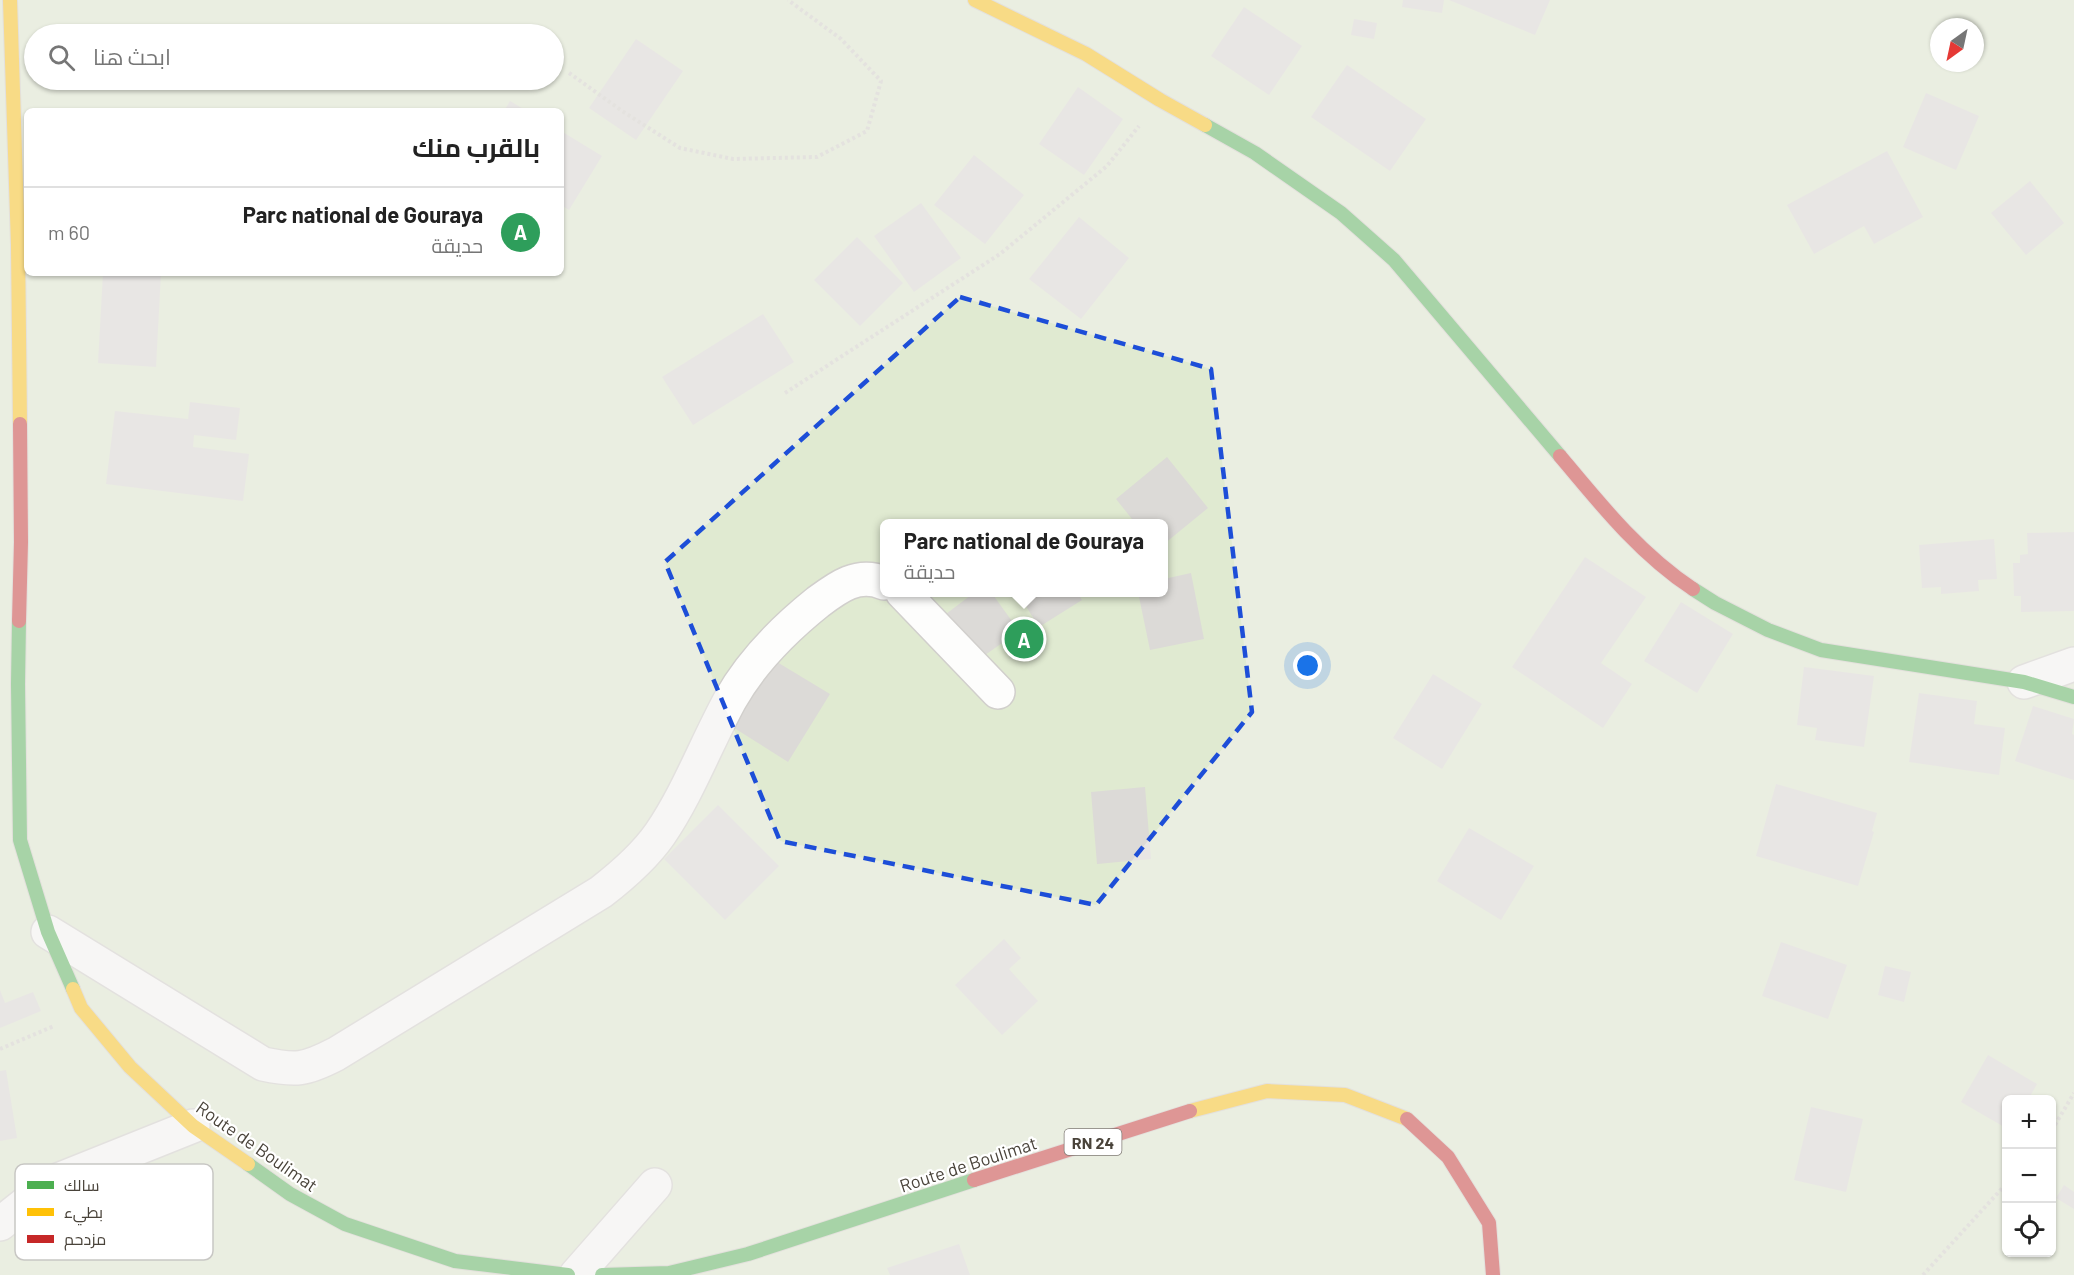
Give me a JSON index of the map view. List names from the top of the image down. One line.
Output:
{"streets":{"main road":["RN 24","Route de Boulimat"]},"legend":["سالك","بطيء","مزدحم"],"north":"bottom left","page":{"search":"ابحث هنا","heading":"بالقرب منك","list":[{"mark":"A","name":"Parc national de Gouraya","note":"حديقة","value":"60 m"}],"popup":["Parc national de Gouraya","حديقة"],"pins":"A","map_buttons":["+","−"]}}
